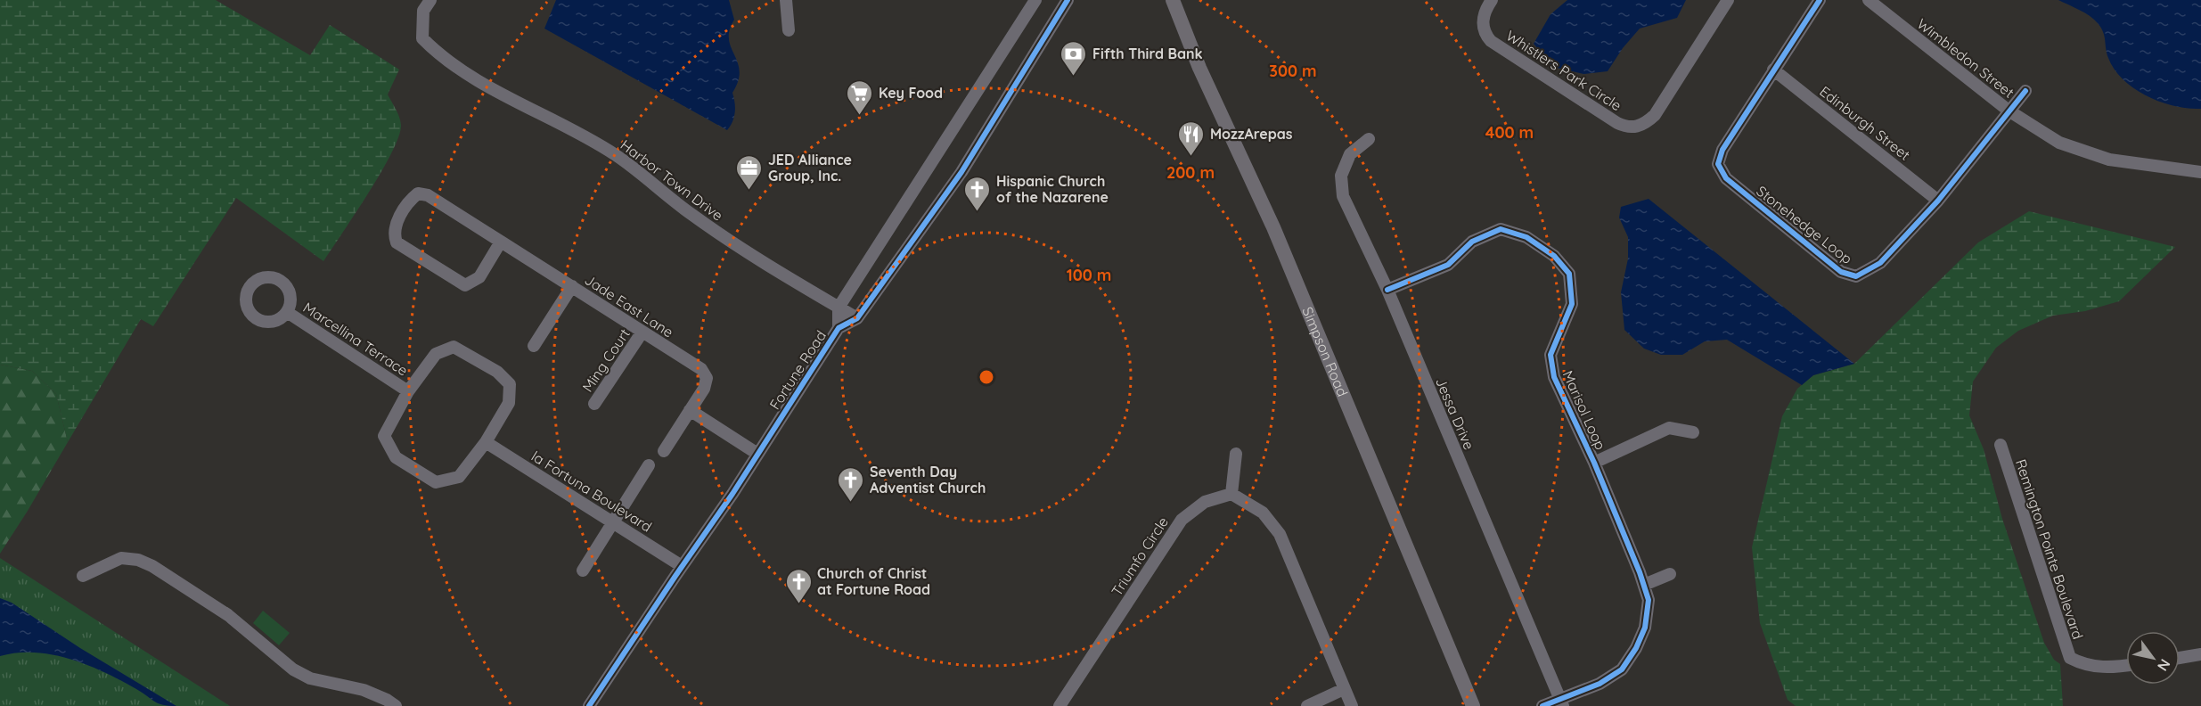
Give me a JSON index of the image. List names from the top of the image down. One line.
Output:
{"streets":{"main road":["Simpson Road"],"street":["Wimbledon Street","Whistlers Park Circle","Edinburgh Street","Harbor Town Drive","Stonehedge Loop","Jade East Lane","Marcellina Terrace","Ming Court","Fortune Road","Marisol Loop","Jessa Drive","la Fortuna Boulevard","Remington Pointe Boulevard","Triumfo Circle"]},"crossings":[["Wimbledon Street","Stonehedge Loop"],["Edinburgh Street","Stonehedge Loop"],["Harbor Town Drive","Fortune Road"],["Jade East Lane","Ming Court"],["Marcellina Terrace","la Fortuna Boulevard"],["Fortune Road","la Fortuna Boulevard"],["Marisol Loop","Jessa Drive"]],"places":{"bank":["Fifth Third Bank"],"supermarket":["Key Food"],"restaurant":["MozzArepas"],"office":["JED Alliance Group, Inc."],"church":["Hispanic Church of the Nazarene","Seventh Day Adventist Church","Church of Christ at Fortune Road"]},"north":"bottom right","rings":["300 m","400 m","200 m","100 m"]}
